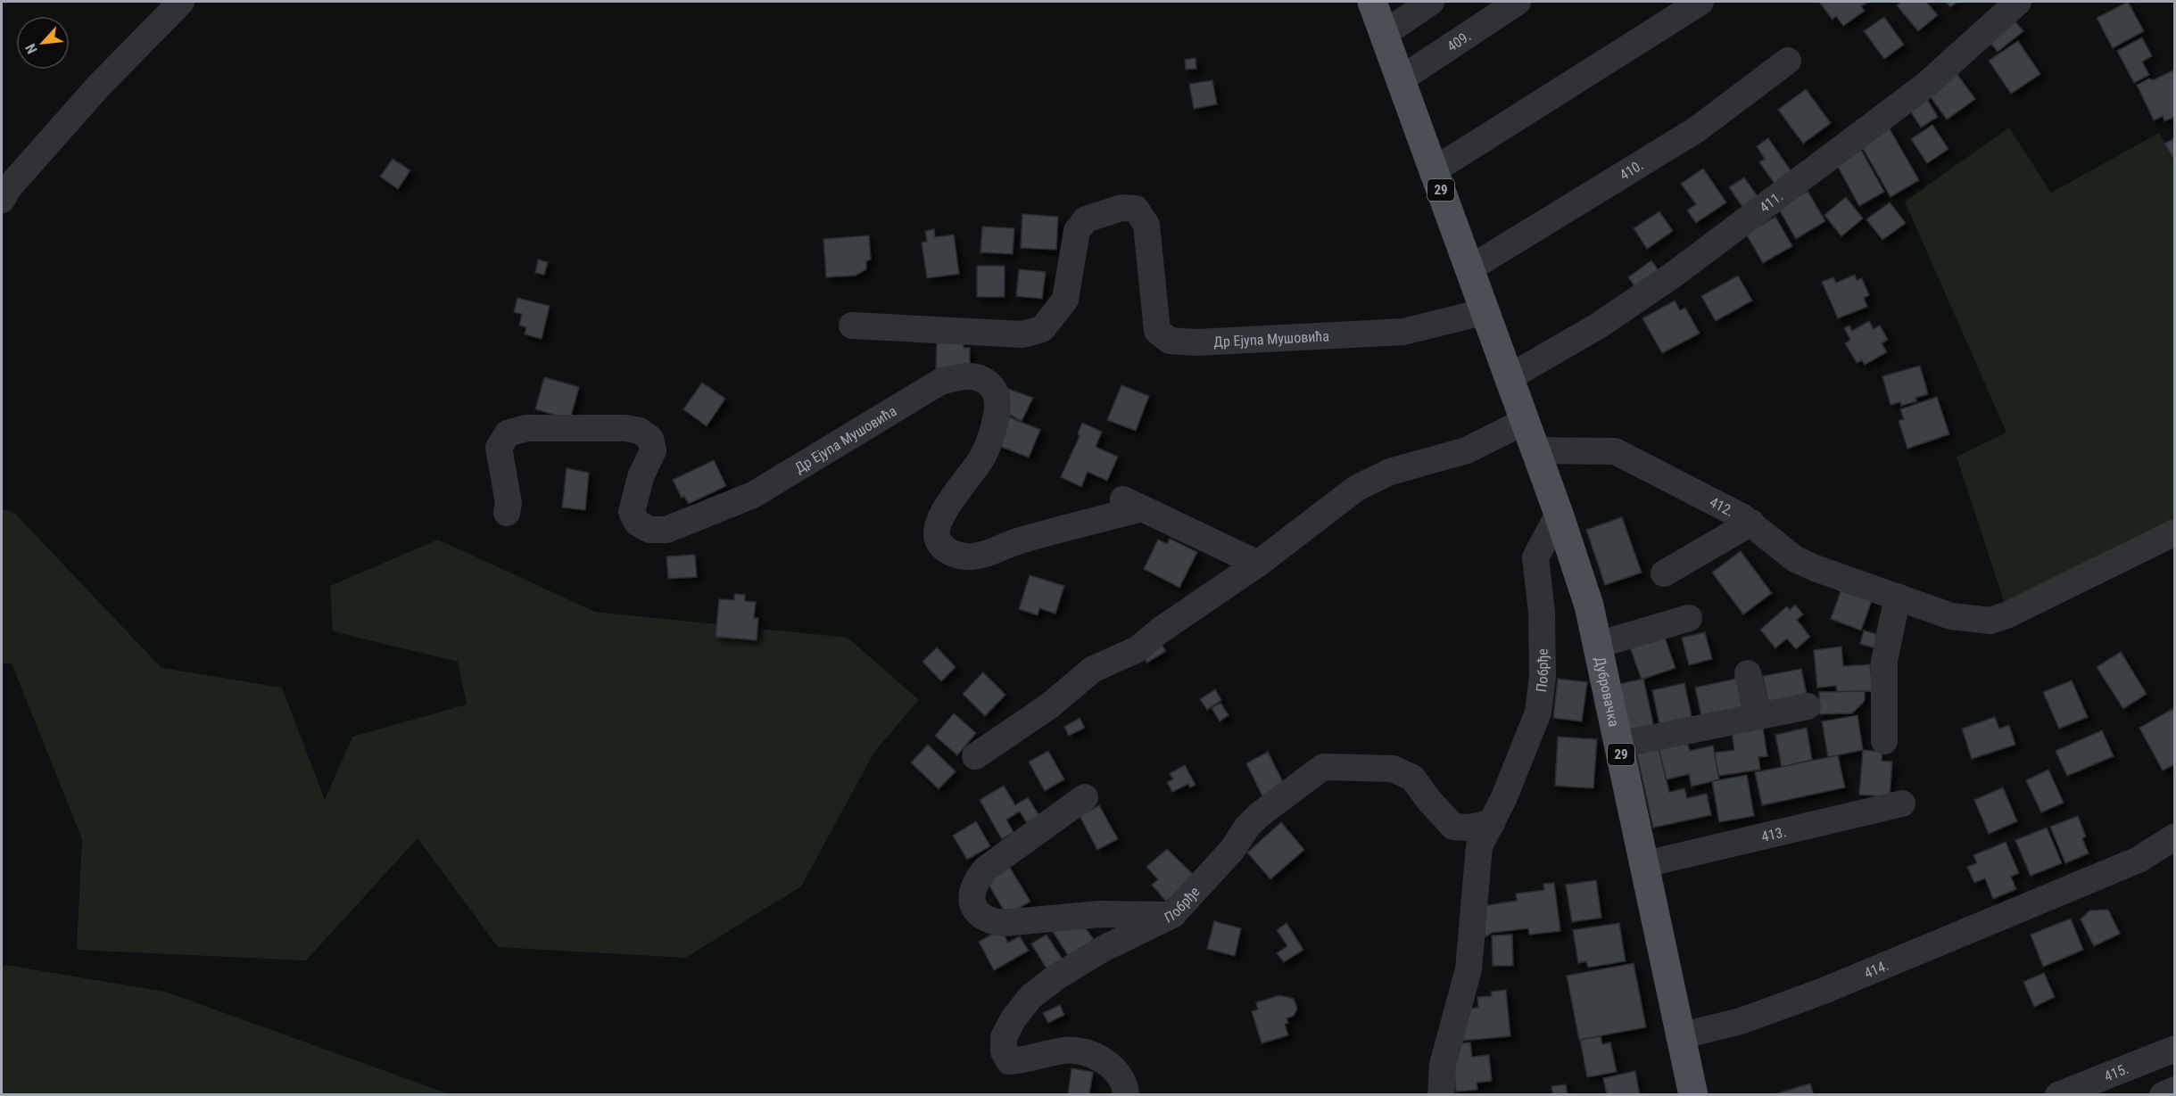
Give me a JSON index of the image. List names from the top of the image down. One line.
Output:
{"streets":{"main road":["29","Дубровачка"],"street":["409.","410.","411.","Др Ејупа Мушовића","412.","Побрђе","413.","414.","415."]},"crossings":[["409.","29"],["410.","29"],["29","411."],["29","Др Ејупа Мушовића"],["29","Дубровачка"],["412.","Дубровачка"],["Побрђе","Дубровачка"],["Дубровачка","413."],["Дубровачка","414."]],"north":"bottom left"}
